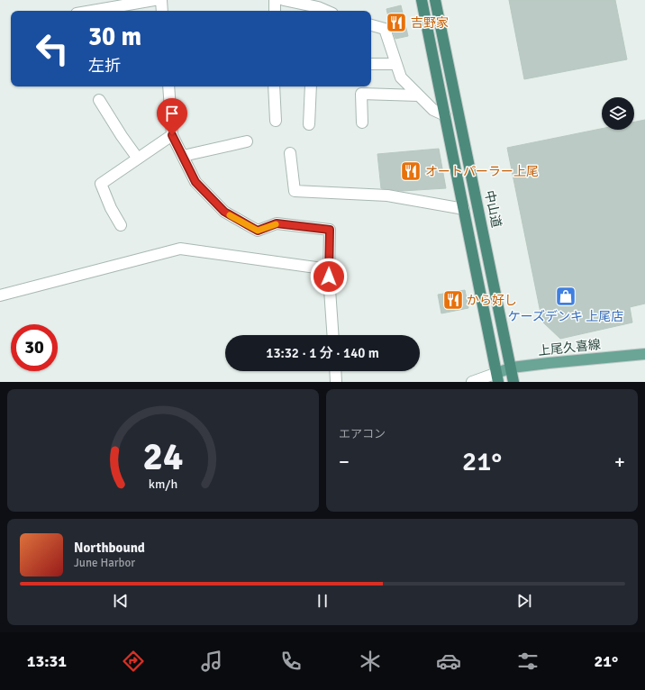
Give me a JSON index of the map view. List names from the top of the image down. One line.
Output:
{"streets":{"highway":["中山道"],"main road":["上尾久喜線"]},"crossings":[["中山道","上尾久喜線"]],"places":{"restaurant":["吉野家","オートパーラー上尾","から好し"],"shop":["ケーズデンキ 上尾店"]},"page":{"turn":["30 m","左折"],"limit":"30","trip":"13:32 · 1 分 · 140 m","tile":"エアコン","heat":["−","21°","+"],"song":["Northbound","June Harbor"],"tabs":["13:31","21°"],"gauge":["24","km/h"]}}
